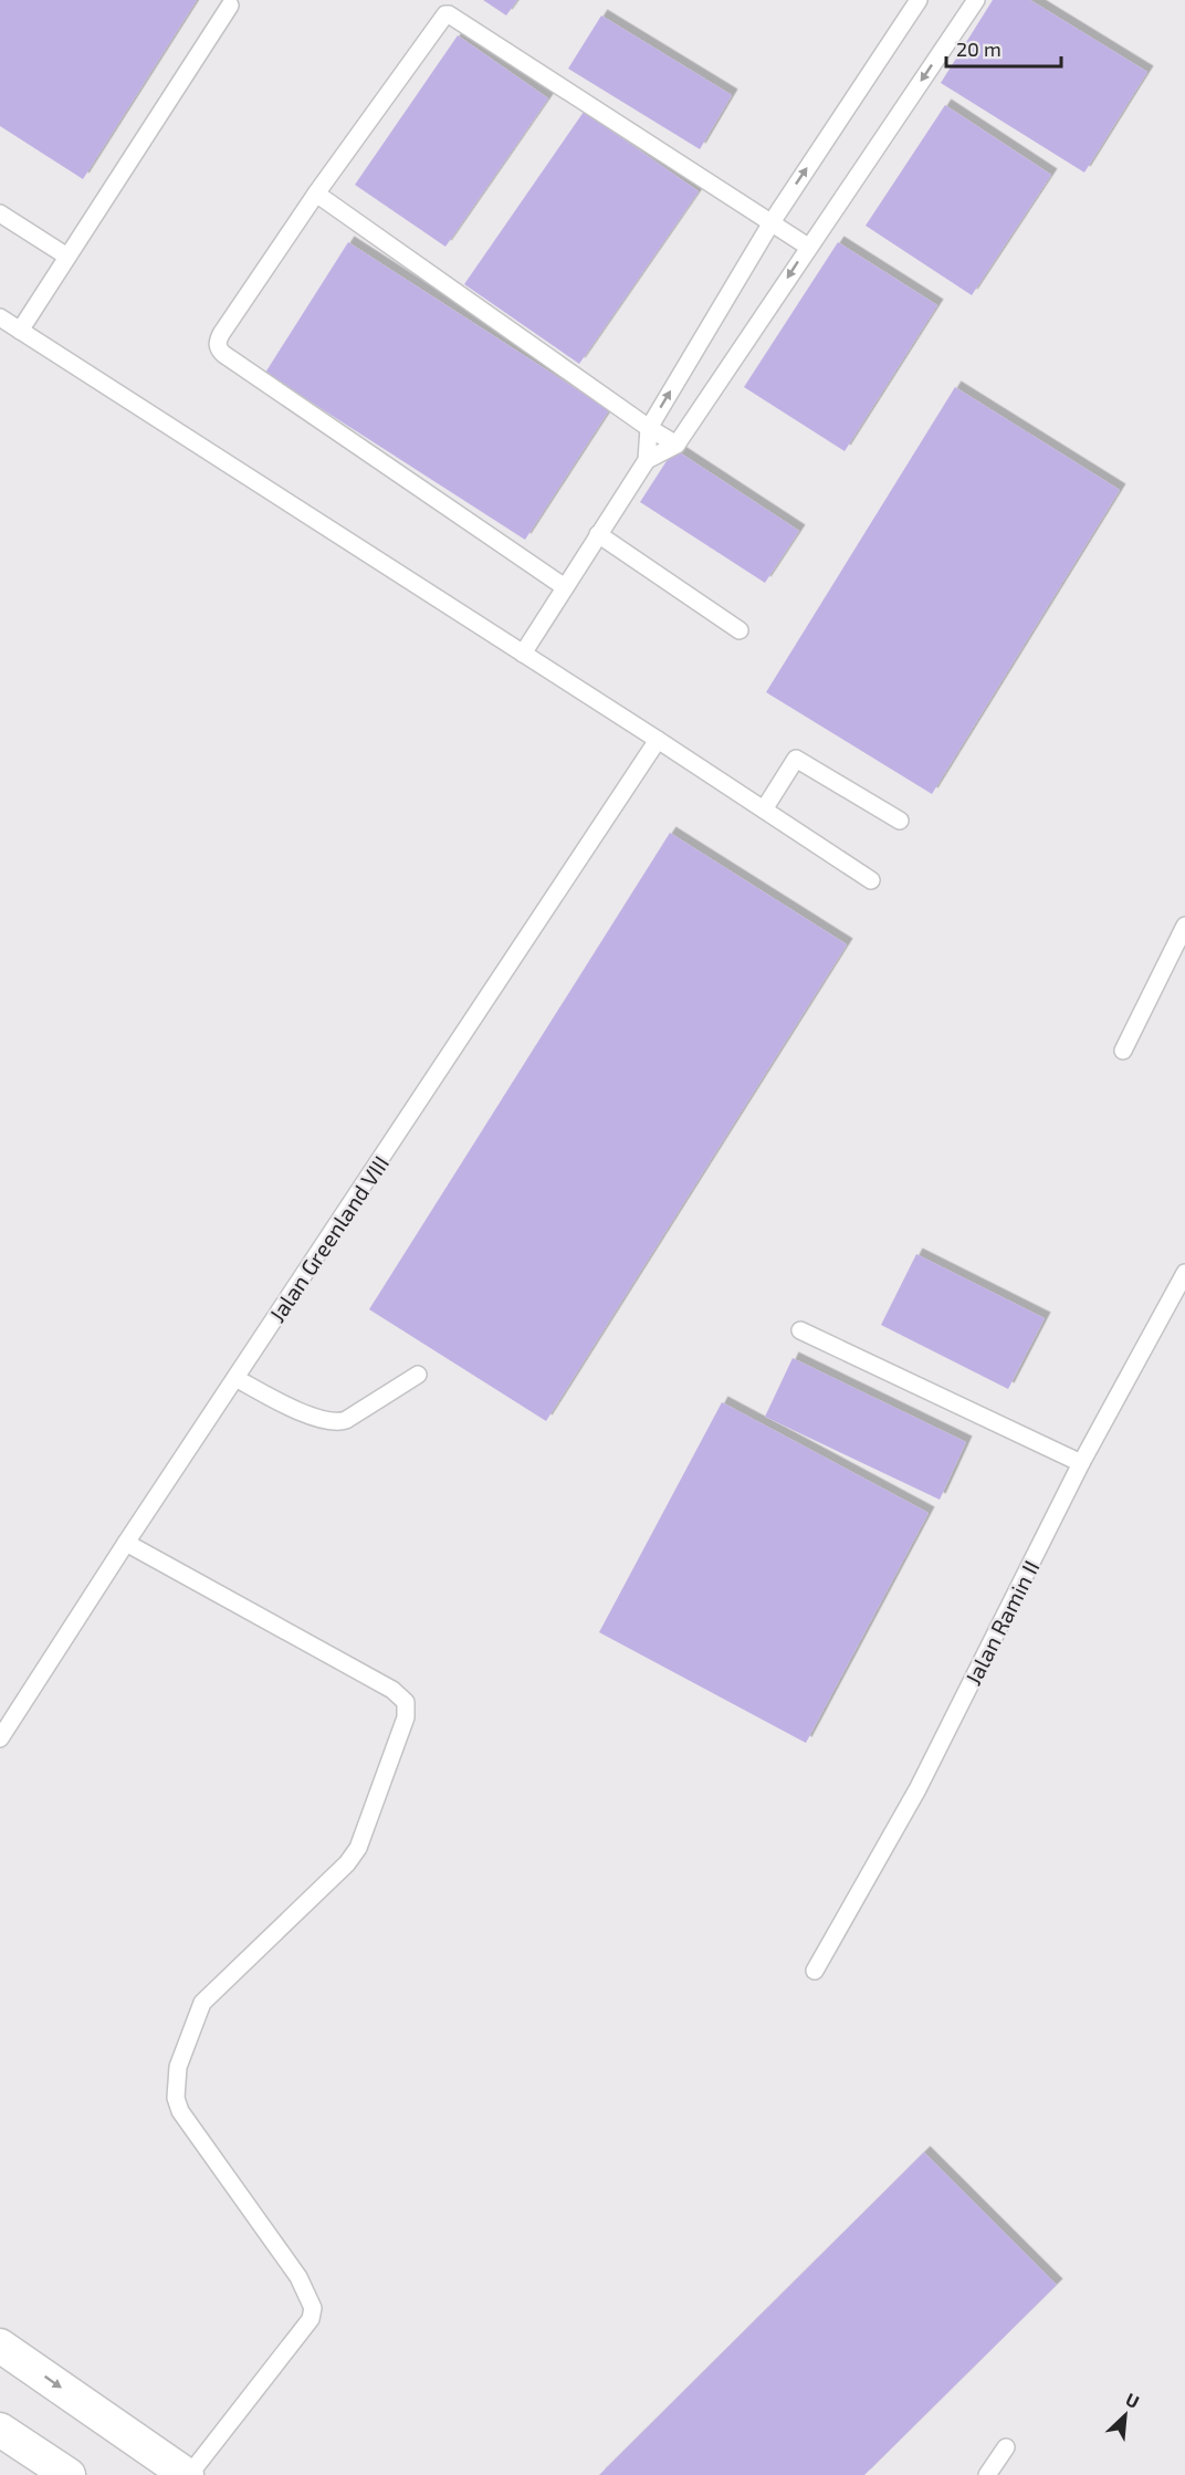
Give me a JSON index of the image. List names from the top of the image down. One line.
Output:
{"streets":{"lane":["Jalan Greenland VIII","Jalan Ramin II"]},"scale_bar":"20 m","north":"top right"}
